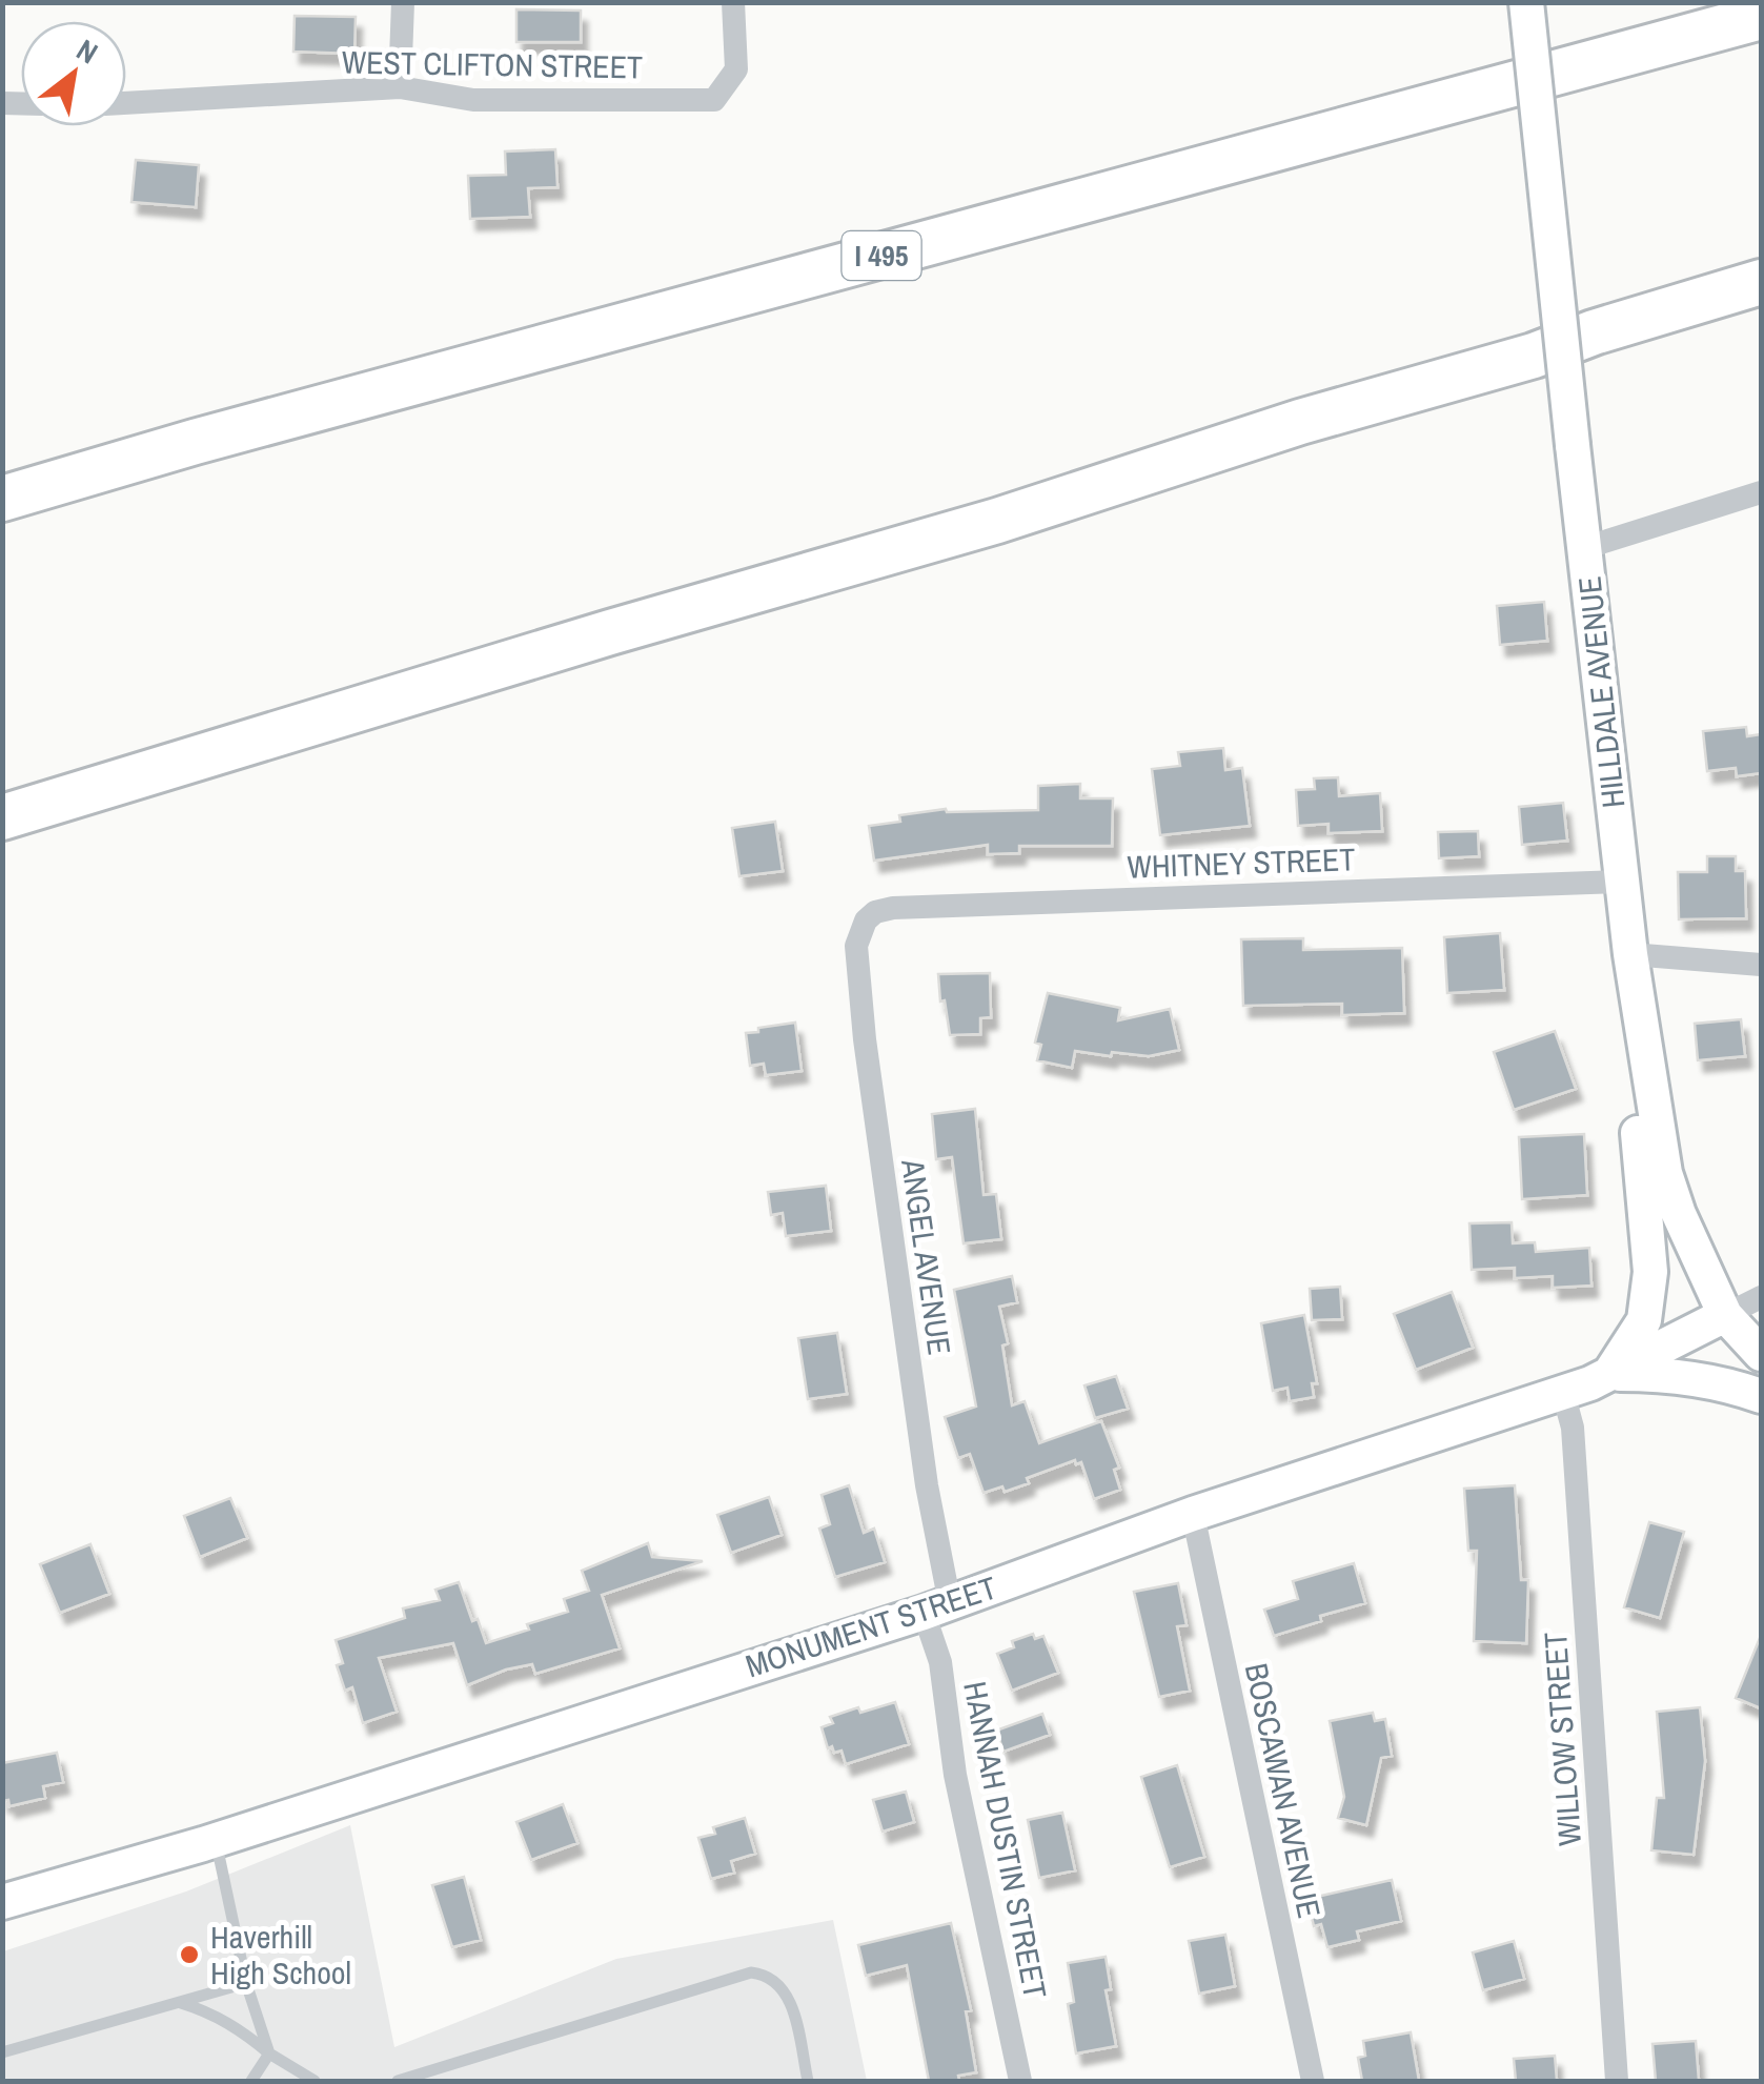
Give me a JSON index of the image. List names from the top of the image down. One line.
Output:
{"streets":{"highway":["I 495"],"main road":["HILLDALE AVENUE","MONUMENT STREET"],"street":["WEST CLIFTON STREET","WHITNEY STREET","ANGEL AVENUE","WILLOW STREET","BOSCAWAN AVENUE","HANNAH DUSTIN STREET"]},"crossings":[["HILLDALE AVENUE","WHITNEY STREET"],["HILLDALE AVENUE","MONUMENT STREET"],["WHITNEY STREET","ANGEL AVENUE"],["ANGEL AVENUE","MONUMENT STREET"],["ANGEL AVENUE","HANNAH DUSTIN STREET"],["MONUMENT STREET","WILLOW STREET"],["MONUMENT STREET","BOSCAWAN AVENUE"],["MONUMENT STREET","HANNAH DUSTIN STREET"]],"places":["Haverhill High School"],"north":"top right"}
